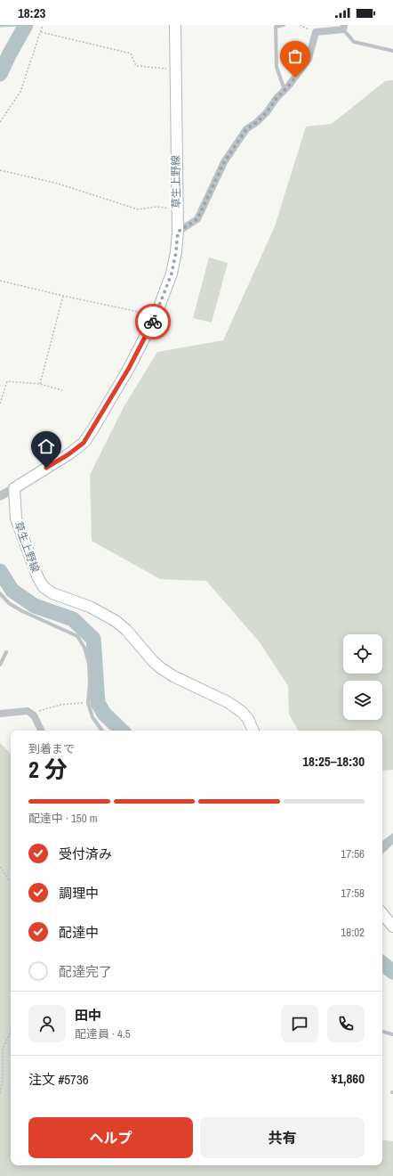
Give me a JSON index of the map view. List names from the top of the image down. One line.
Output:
{"streets":{"main road":["草生上野線"]},"page":{"status":"18:23","heading":["2 分","到着まで","18:25–18:30"],"panel":["田中","配達員 · 4.5","注文 #5736","¥1,860"],"bar":"配達中 · 150 m","list":[["受付済み","17:56"],["調理中","17:58"],["配達中","18:02"],"配達完了"],"buttons":["ヘルプ","共有"]}}
